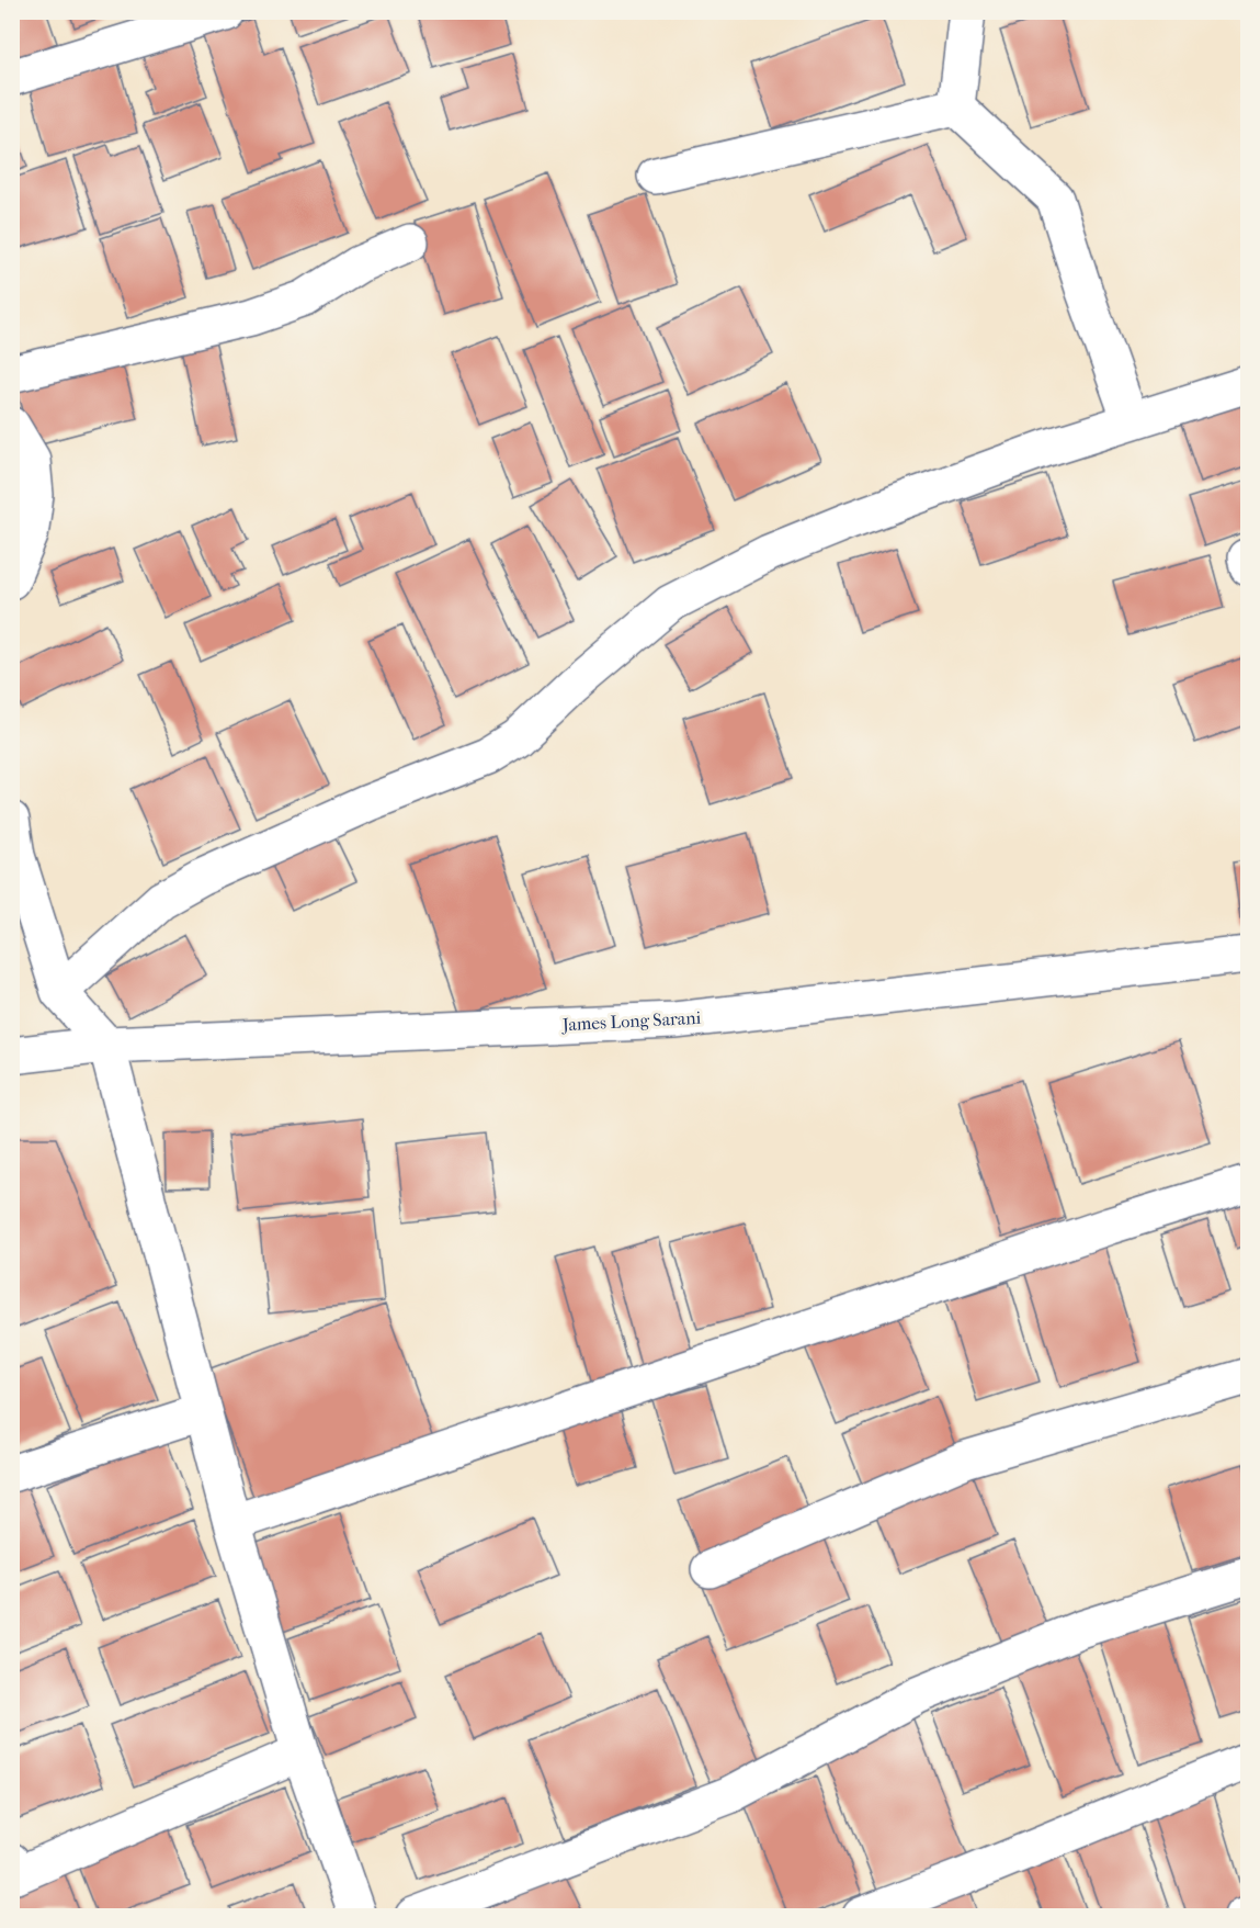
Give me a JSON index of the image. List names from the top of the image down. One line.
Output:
{"streets":{"street":["James Long Sarani"]}}
